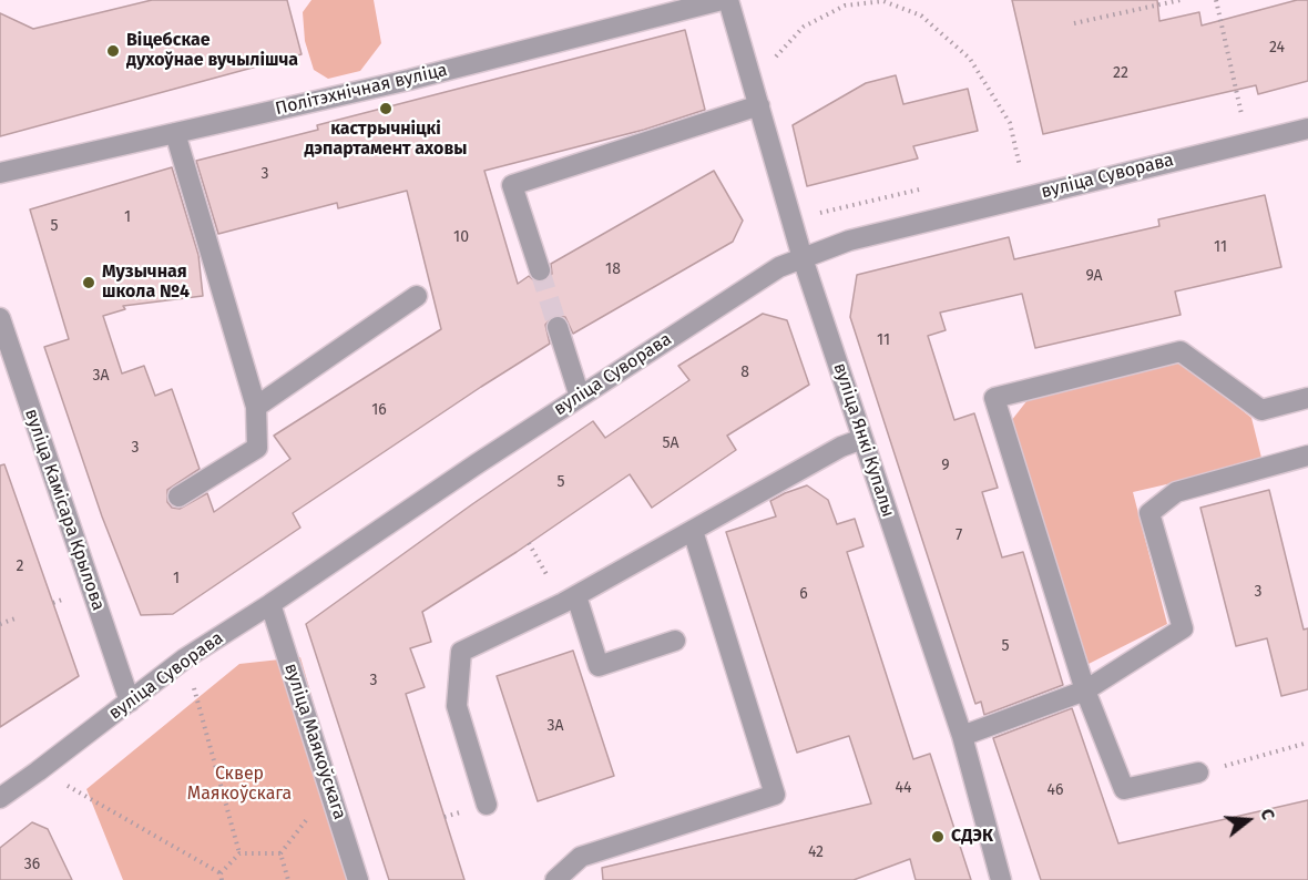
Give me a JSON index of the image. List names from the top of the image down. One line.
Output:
{"streets":{"street":["Політэхнічная вуліца","вуліца Суворава","вуліца Янкі Купалы","вуліца Камісара Крылова","вуліца Маякоўскага"]},"crossings":[["вуліца Суворава","вуліца Янкі Купалы"],["вуліца Суворава","вуліца Камісара Крылова"],["вуліца Суворава","вуліца Маякоўскага"]],"parks":["Сквер Маякоўскага"],"places":["Віцебскае духоўнае вучылішча","кастрычніцкі дэпартамент аховы","Музычная школа №4","СДЭК"],"house_numbers":["24","22","3","1","5","10","11","18","9А","11","8","3А","16","5А","3","9","5","7","2","1","3","6","5","3","3А","44","46","42","36"],"north":"right"}
